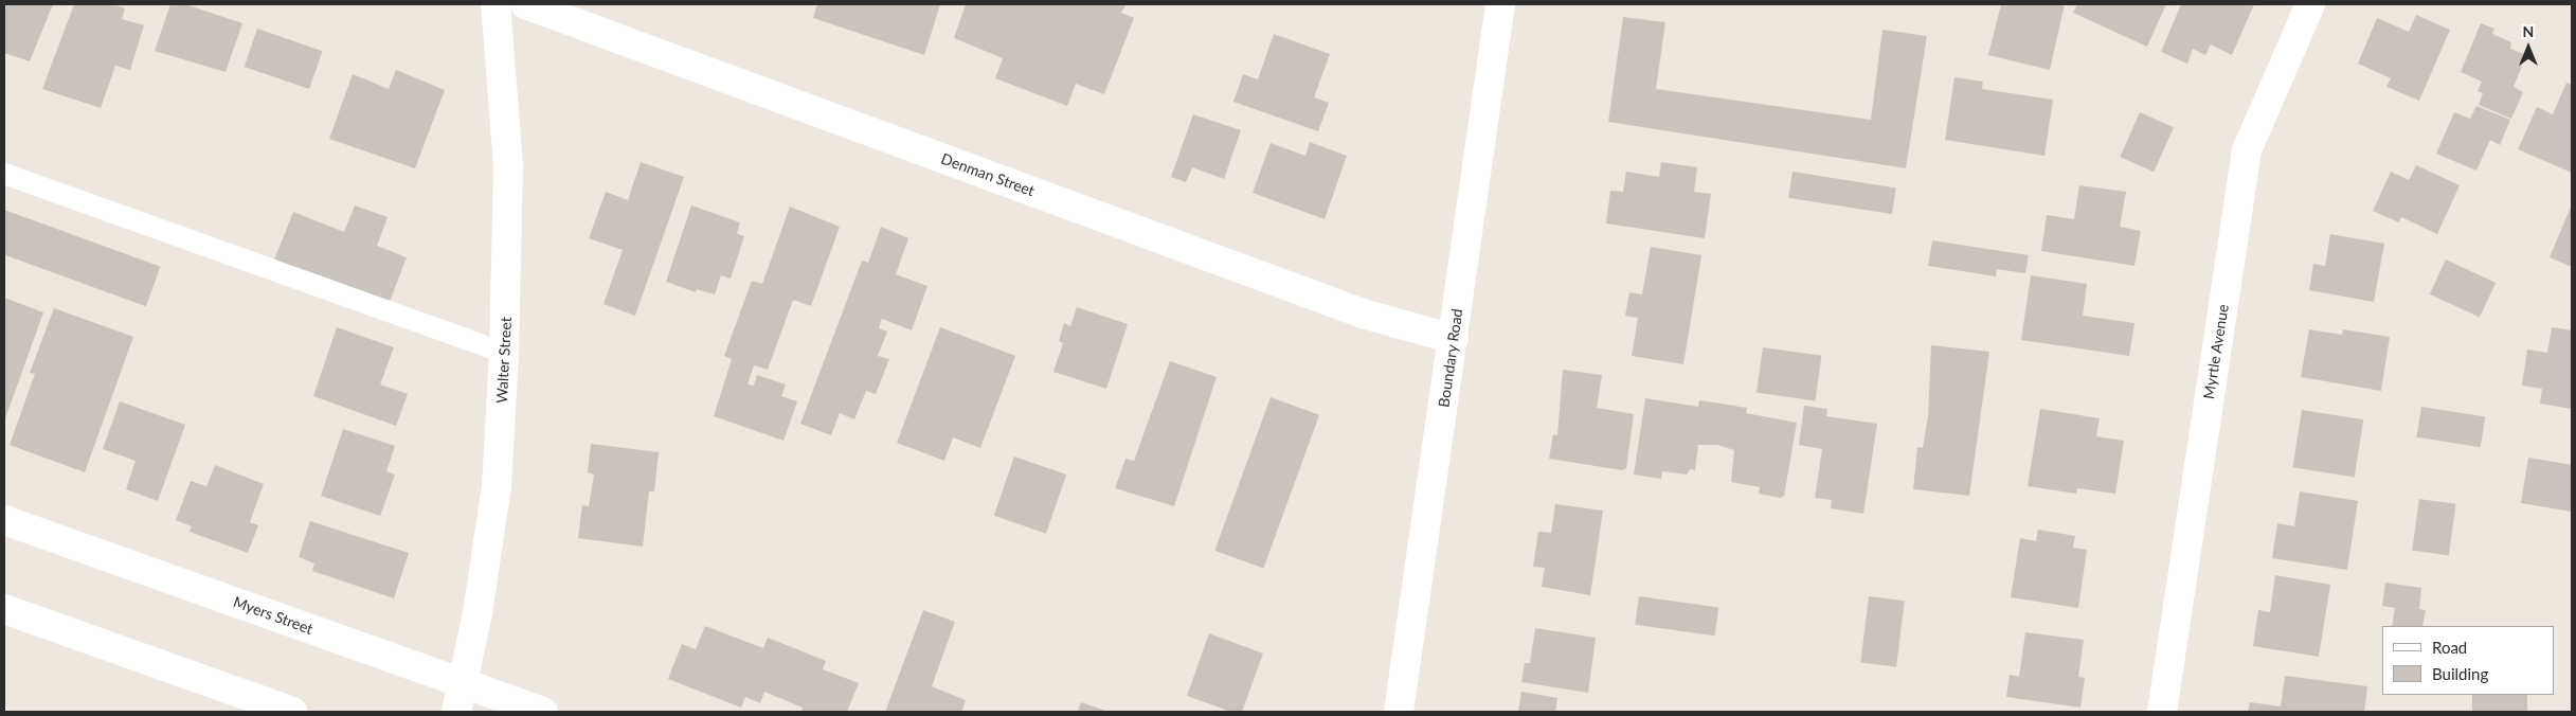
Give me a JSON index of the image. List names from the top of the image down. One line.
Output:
{"streets":{"street":["Denman Street","Myrtle Avenue","Boundary Road","Walter Street","Myers Street"]},"crossings":[["Denman Street","Boundary Road"],["Walter Street","Myers Street"]],"legend":["Road","Building"],"north":"top"}
